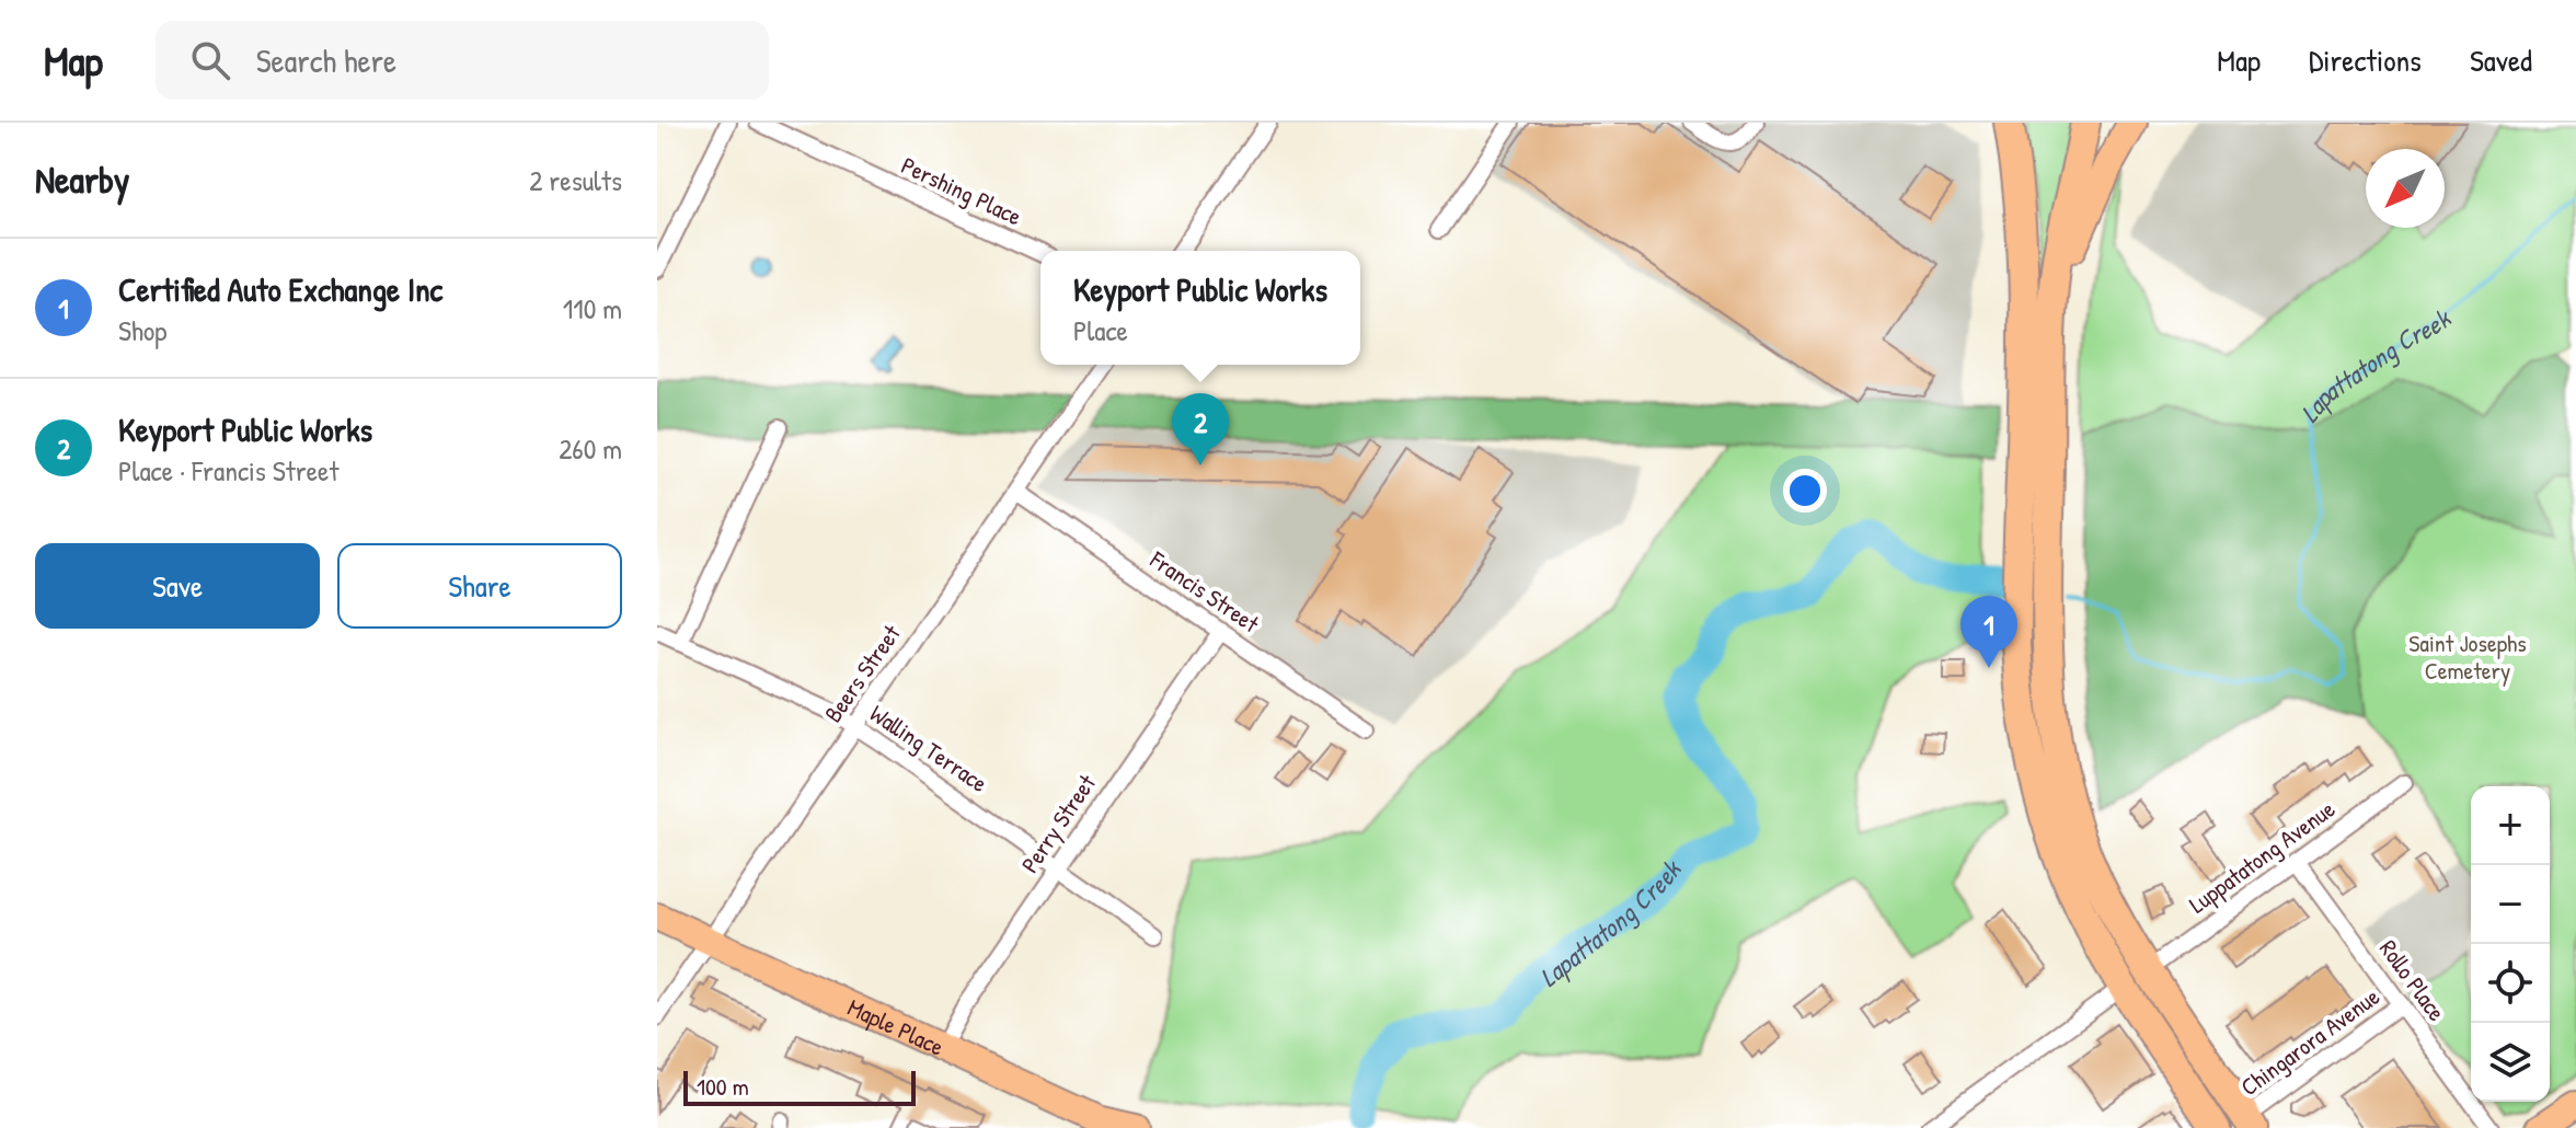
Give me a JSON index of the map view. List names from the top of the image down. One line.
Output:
{"streets":{"main road":["Maple Place"],"street":["Pershing Place","Francis Street","Beers Street","Walling Terrace","Perry Street","Luppatatong Avenue","Rollo Place","Chingarora Avenue"]},"crossings":[["Francis Street","Beers Street"],["Francis Street","Perry Street"],["Beers Street","Walling Terrace"],["Beers Street","Maple Place"],["Walling Terrace","Perry Street"],["Perry Street","Maple Place"],["Luppatatong Avenue","Rollo Place"],["Rollo Place","Chingarora Avenue"]],"water":["Lapattatong Creek"],"parks":["Saint Josephs Cemetery"],"scale_bar":"100 m","north":"bottom left","page":{"header":"Map","search":"Search here","nav":["Map","Directions","Saved"],"heading":["Nearby","2 results"],"list":[{"mark":"1","name":"Certified Auto Exchange Inc","note":"Shop","value":"110 m"},{"mark":"2","name":"Keyport Public Works","note":"Place · Francis Street","value":"260 m"}],"popup":["Keyport Public Works","Place"],"pins":["2","1"],"buttons":["Save","Share"],"map_buttons":["+","−"],"scale":"100 m"}}
